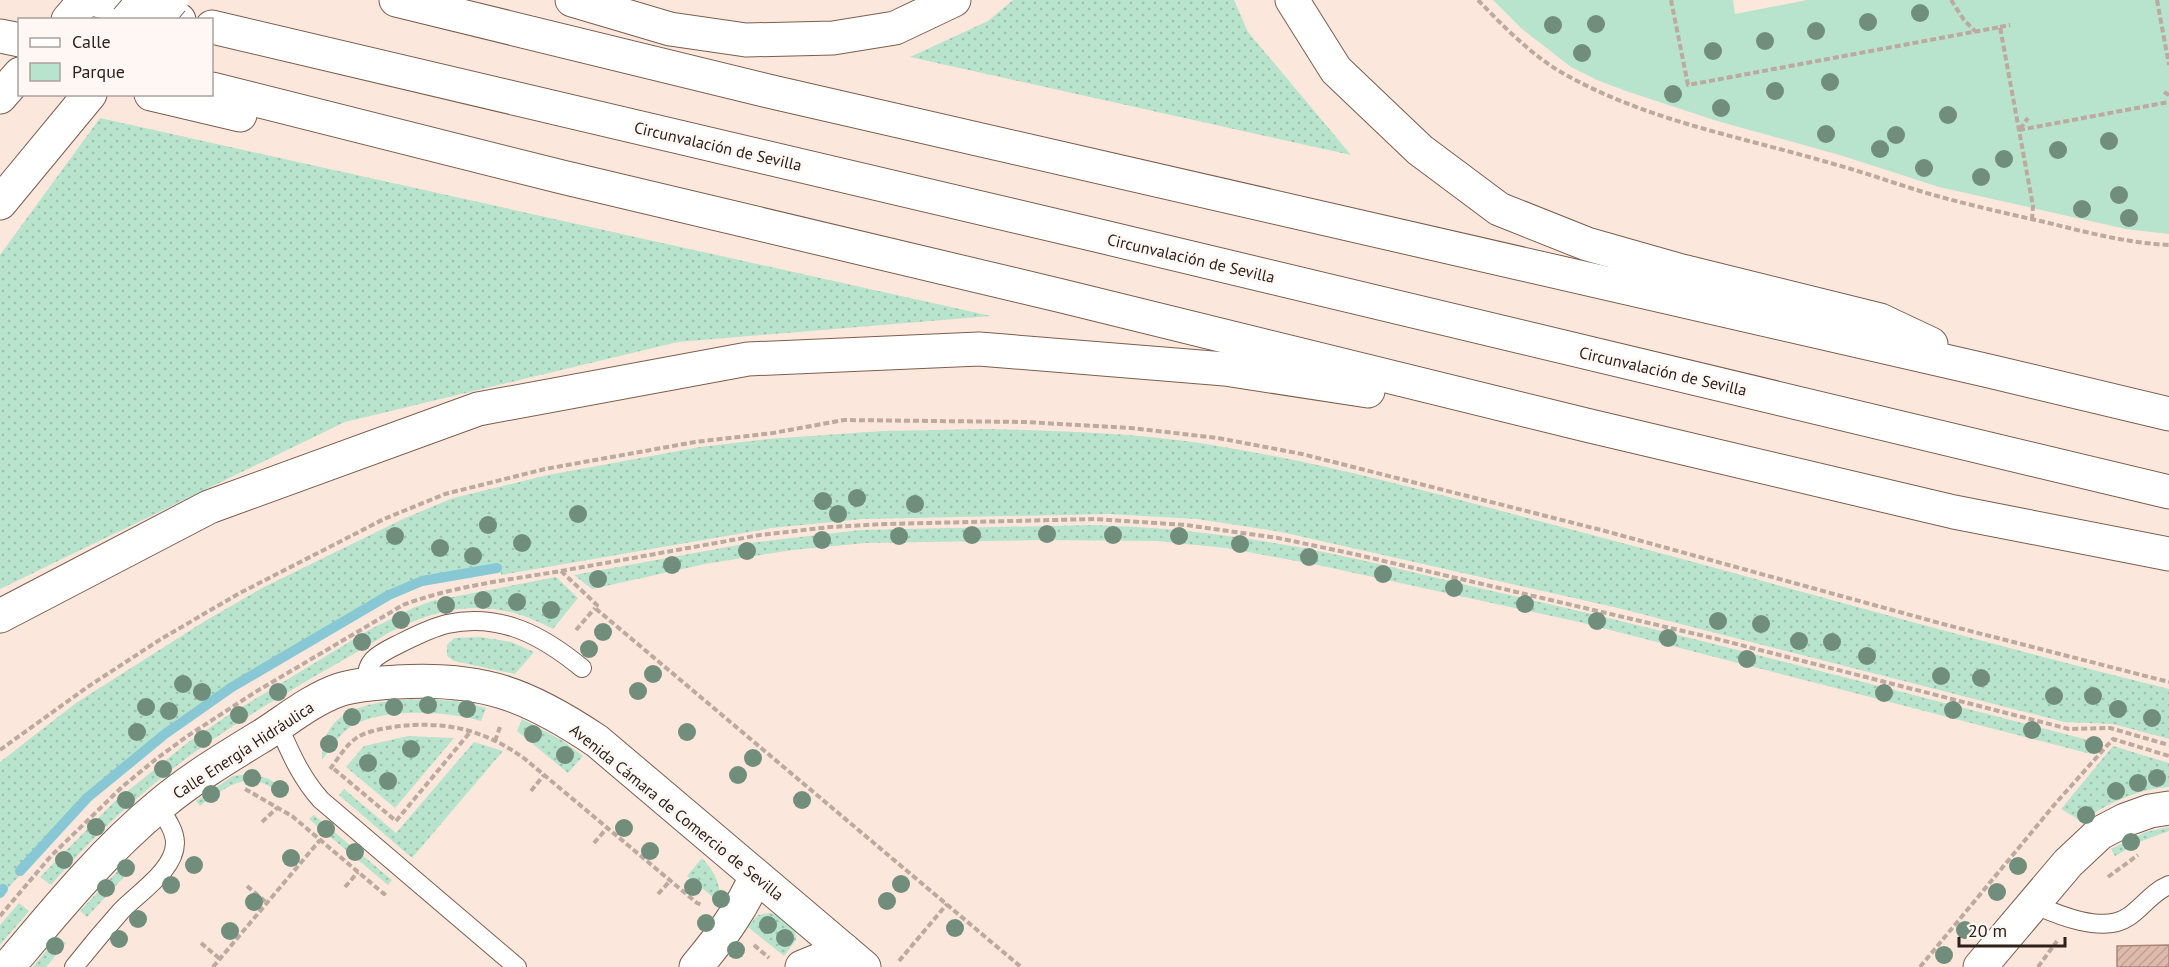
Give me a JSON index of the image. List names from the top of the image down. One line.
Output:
{"streets":{"main road":["Circunvalación de Sevilla","Calle Energía Hidráulica","Avenida Cámara de Comercio de Sevilla"]},"crossings":[["Calle Energía Hidráulica","Avenida Cámara de Comercio de Sevilla"]],"legend":["Calle","Parque"],"scale_bar":"20 m"}
